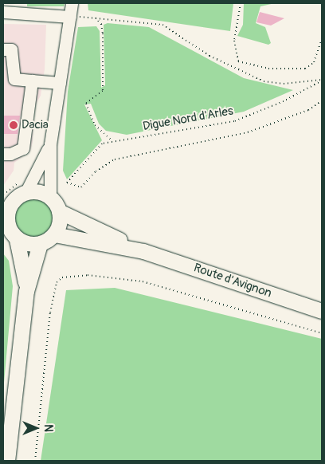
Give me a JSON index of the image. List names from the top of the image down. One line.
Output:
{"streets":{"main road":["Route d'Avignon"],"path":["Digue Nord d'Arles"]},"places":["Dacia"],"north":"right"}
